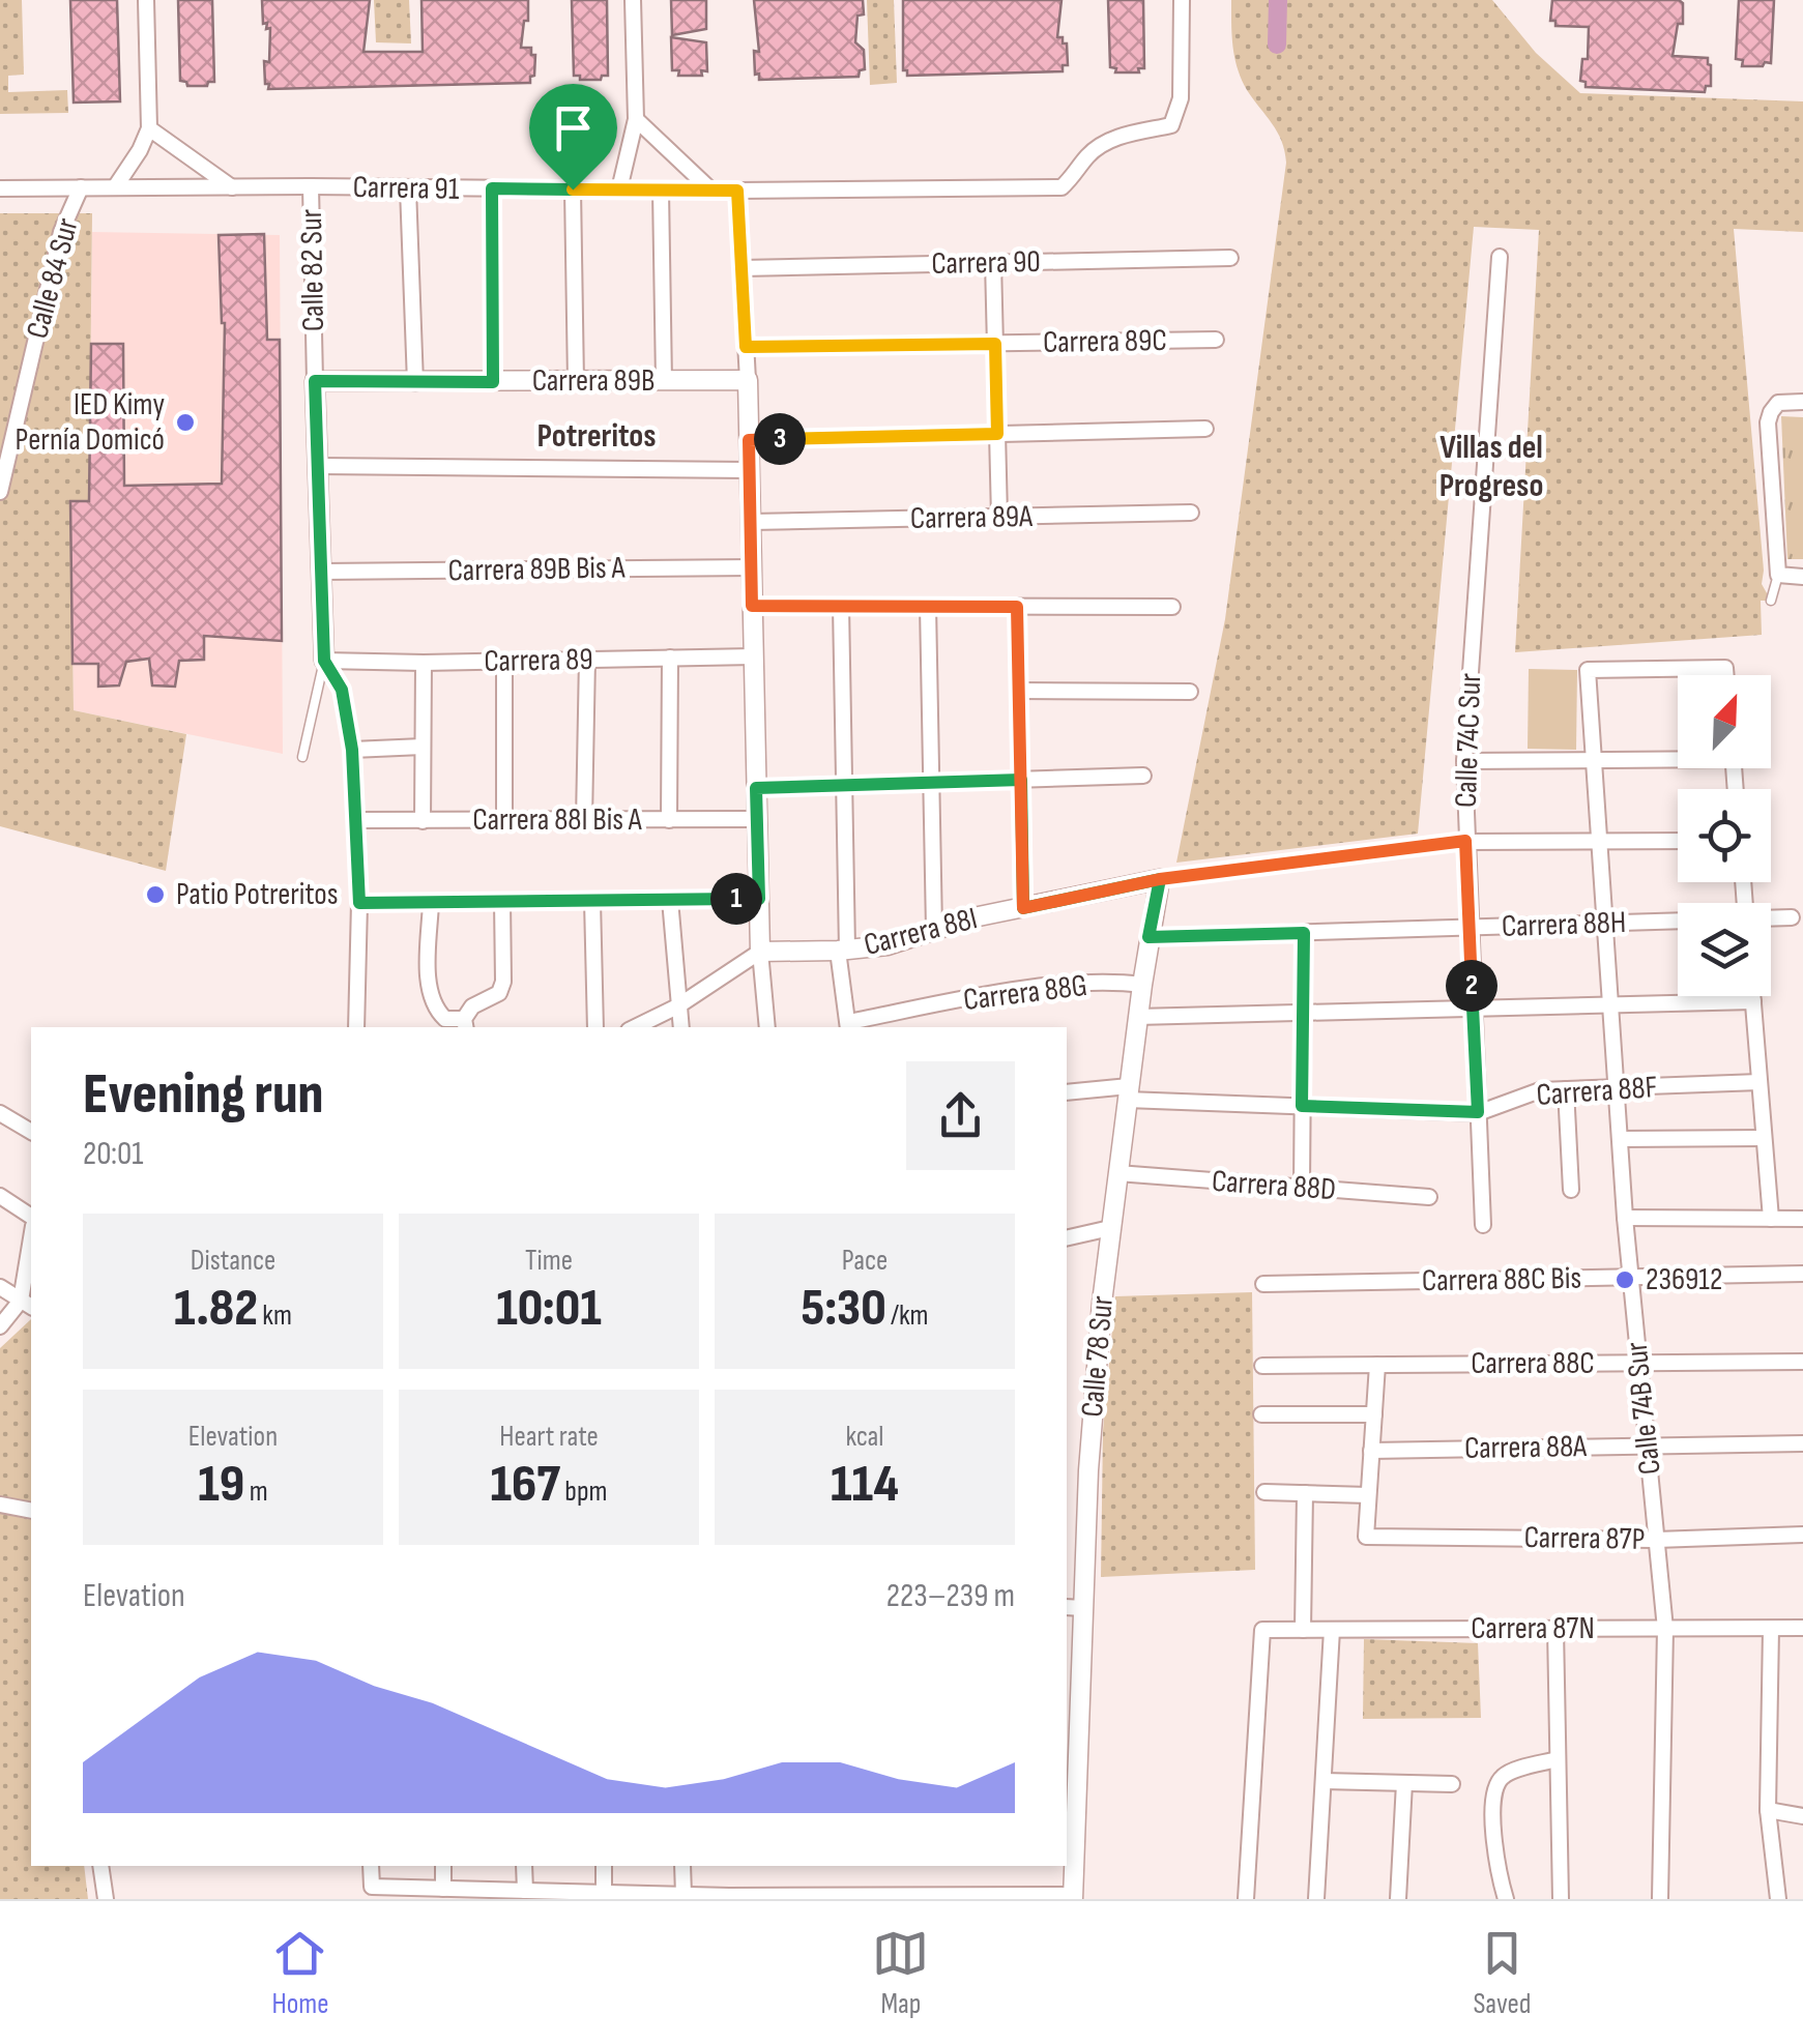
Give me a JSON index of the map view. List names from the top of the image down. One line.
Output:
{"streets":{"street":["Carrera 91","Carrera 90","Calle 82 Sur","Calle 84 Sur","Carrera 89C","Carrera 89B","Carrera 89A","Carrera 89B Bis A","Carrera 89","Calle 74C Sur","Carrera 88I Bis A","Carrera 88H","Carrera 88I","Carrera 88G","Carrera 88F","Carrera 88D","Carrera 88C Bis","Calle 78 Sur","Carrera 88C","Calle 74B Sur","Carrera 88A","Carrera 87P","Carrera 87N"]},"crossings":[["Carrera 91","Calle 82 Sur"],["Carrera 91","Calle 84 Sur"],["Calle 82 Sur","Carrera 89B"],["Calle 82 Sur","Carrera 89B Bis A"],["Calle 82 Sur","Carrera 89"],["Calle 82 Sur","Carrera 88I Bis A"],["Calle 74C Sur","Carrera 88H"],["Calle 74C Sur","Carrera 88I"],["Calle 74C Sur","Carrera 88F"],["Carrera 88H","Calle 78 Sur"],["Carrera 88H","Calle 74B Sur"],["Carrera 88I","Calle 78 Sur"],["Carrera 88I","Calle 74B Sur"],["Carrera 88G","Calle 78 Sur"],["Carrera 88F","Calle 78 Sur"],["Carrera 88F","Calle 74B Sur"],["Carrera 88D","Calle 78 Sur"],["Carrera 88C Bis","Calle 74B Sur"],["Carrera 88C","Calle 74B Sur"],["Calle 74B Sur","Carrera 88A"],["Calle 74B Sur","Carrera 87P"],["Calle 74B Sur","Carrera 87N"]],"districts":["Potreritos","Villas del Progreso"],"places":["IED Kimy Pernía Domicó","Patio Potreritos","236912"],"north":"top right","page":{"pins":["3","1","2"],"heading":["Evening run","20:01"],"stats":[["Distance","1.82 km"],["Time","10:01"],["Pace","5:30 /km"],["Elevation","19 m"],["Heart rate","167 bpm"],["kcal","114"]],"chart":["Elevation","223–239 m"],"tabs":["Home","Map","Saved"]}}
